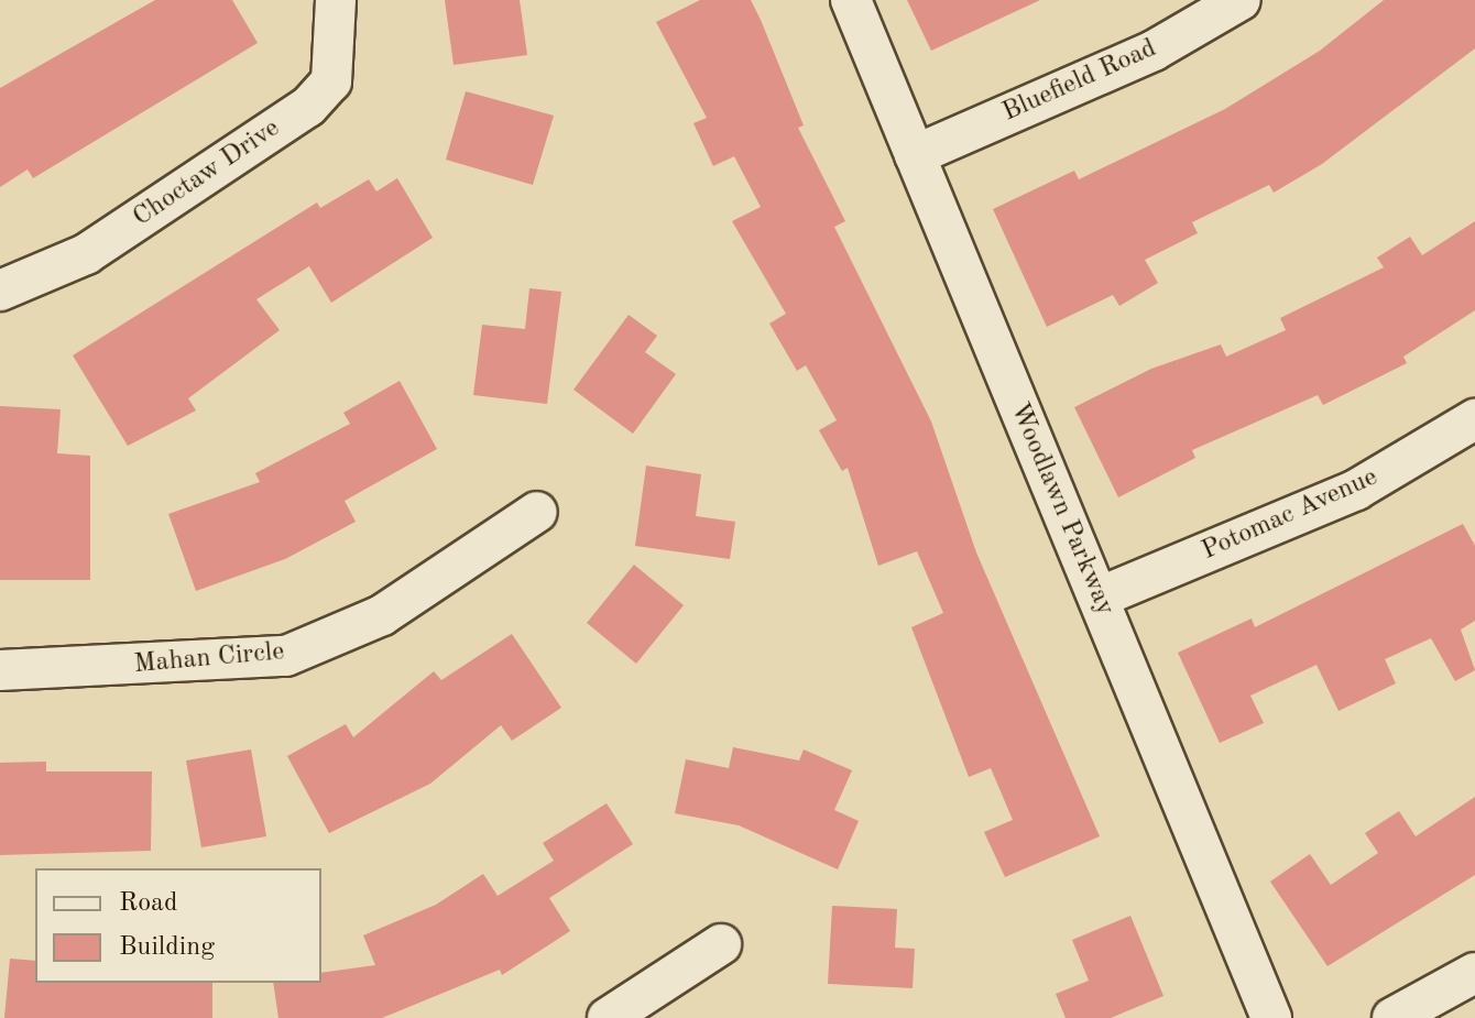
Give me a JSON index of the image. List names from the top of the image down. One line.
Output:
{"streets":{"street":["Bluefield Road","Choctaw Drive","Woodlawn Parkway","Potomac Avenue","Mahan Circle"]},"crossings":[["Bluefield Road","Woodlawn Parkway"],["Woodlawn Parkway","Potomac Avenue"]],"legend":["Road","Building"]}
